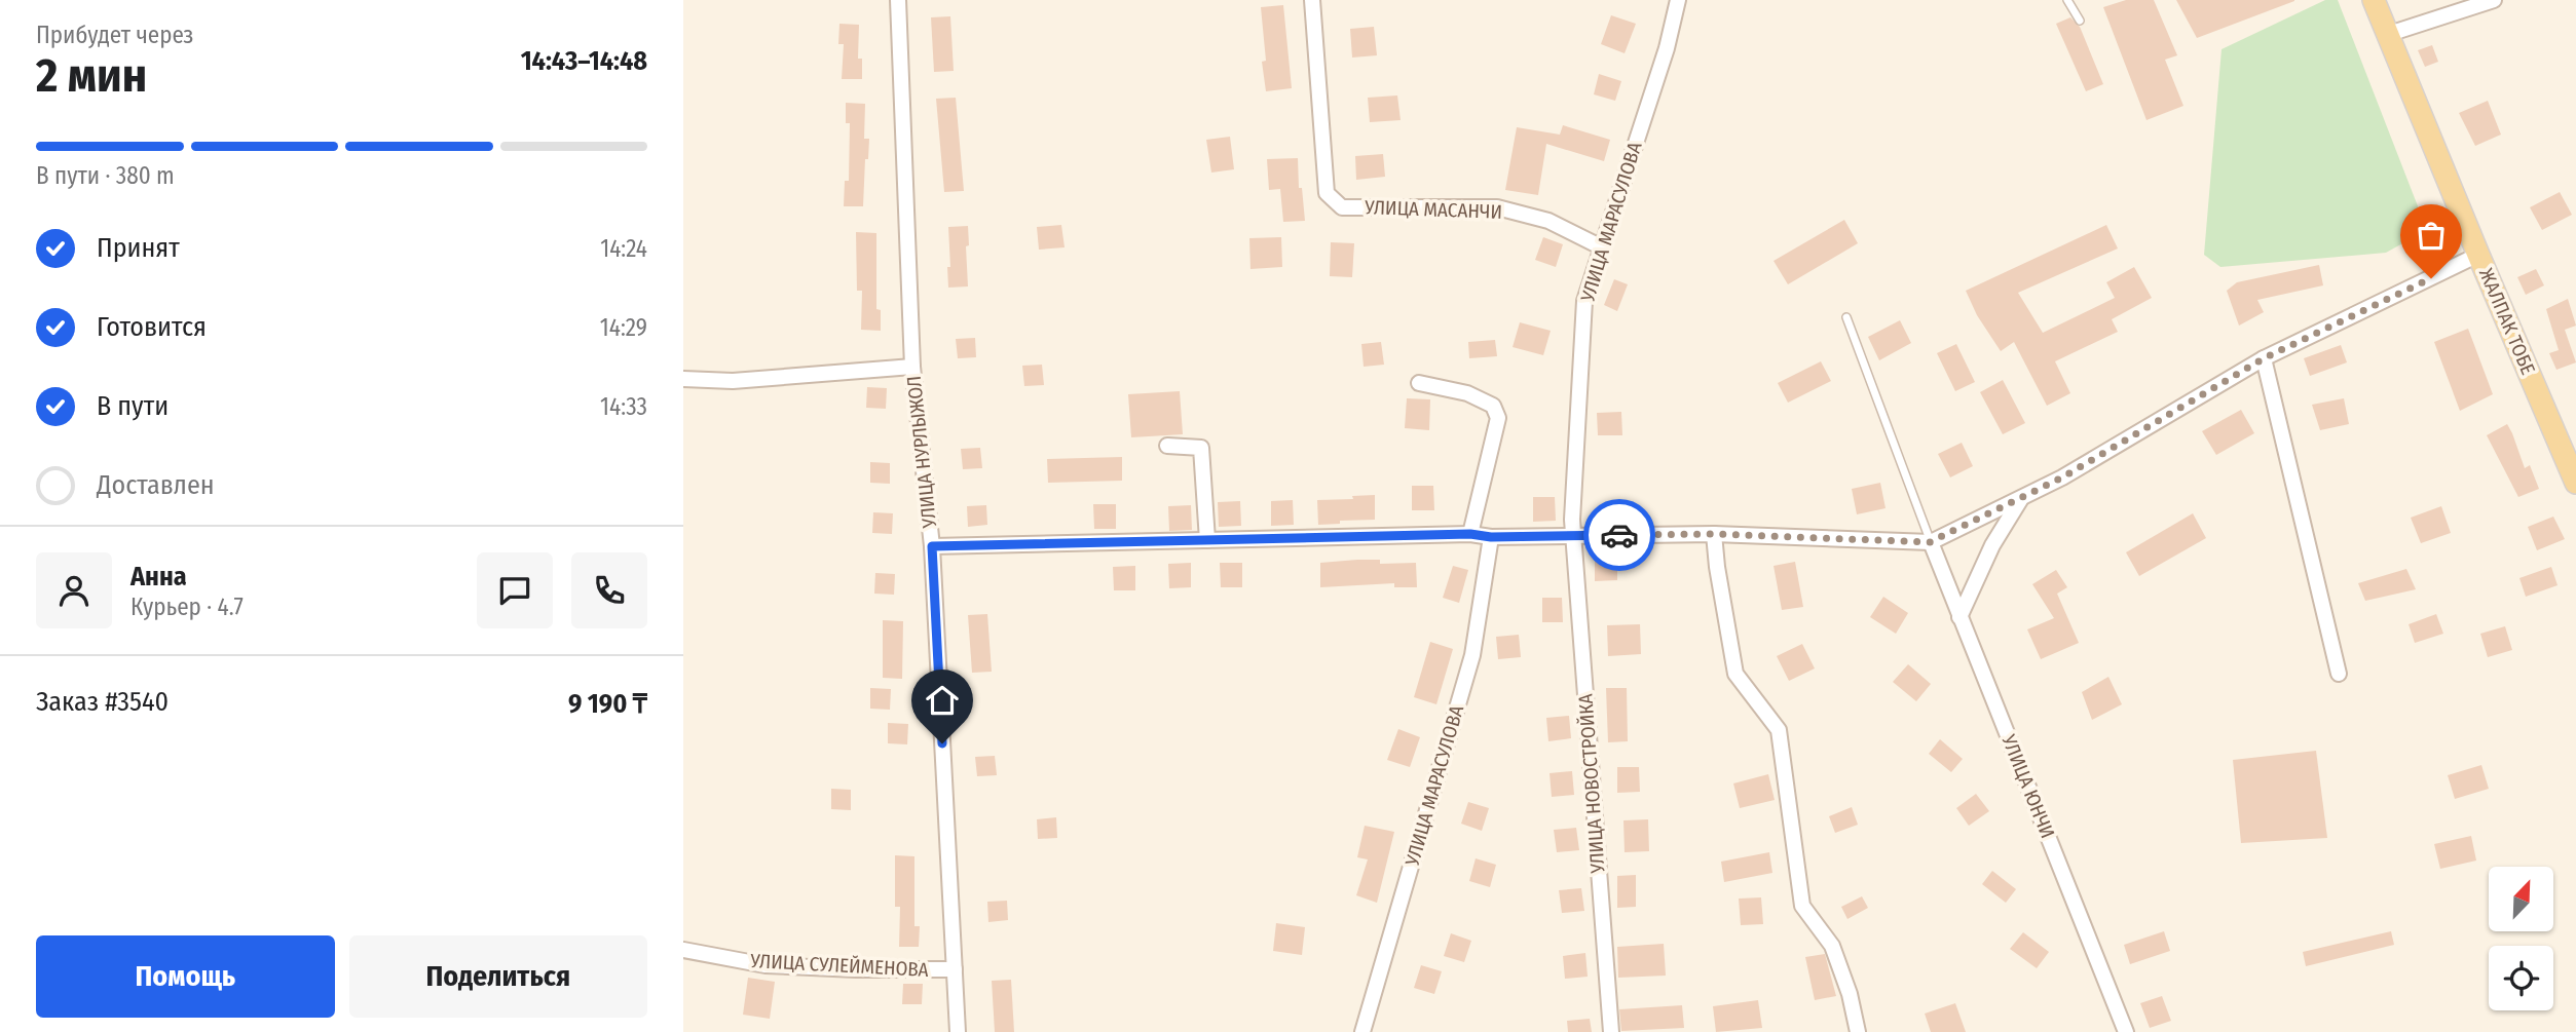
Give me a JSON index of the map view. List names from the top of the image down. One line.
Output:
{"streets":{"main road":["ЖАЛПАК ТОБЕ"],"street":["УЛИЦА МАСАНЧИ","УЛИЦА МАРАСУЛОВА","УЛИЦА НУРЛЫЖОЛ","УЛИЦА НОВОСТРОЙКА","УЛИЦА ЮНЧИ","УЛИЦА СУЛЕЙМЕНОВА"]},"crossings":[["УЛИЦА МАСАНЧИ","УЛИЦА МАРАСУЛОВА"],["УЛИЦА МАРАСУЛОВА","УЛИЦА НОВОСТРОЙКА"],["УЛИЦА НУРЛЫЖОЛ","УЛИЦА СУЛЕЙМЕНОВА"]],"north":"top right","page":{"heading":["2 мин","Прибудет через","14:43–14:48"],"panel":["Анна","Курьер · 4.7","Заказ #3540","9 190 ₸"],"bar":"В пути · 380 m","list":[["Принят","14:24"],["Готовится","14:29"],["В пути","14:33"],"Доставлен"],"buttons":["Помощь","Поделиться"]}}
